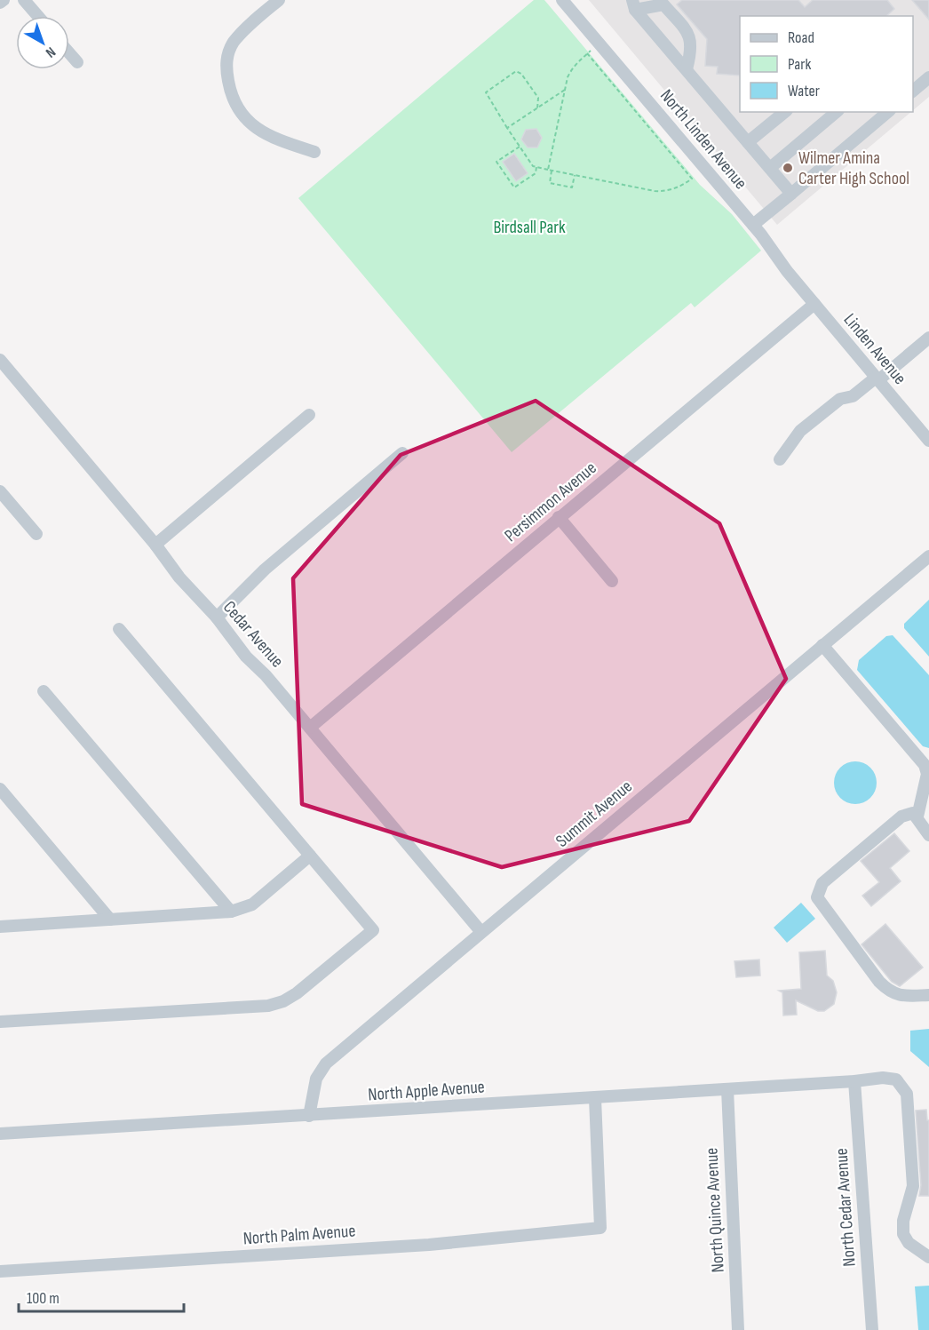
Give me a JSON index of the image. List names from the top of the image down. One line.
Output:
{"streets":{"street":["North Linden Avenue","Linden Avenue","Persimmon Avenue","Cedar Avenue","Summit Avenue","North Apple Avenue","North Cedar Avenue","North Quince Avenue","North Palm Avenue"]},"crossings":[["North Linden Avenue","Linden Avenue"],["North Linden Avenue","Persimmon Avenue"],["Linden Avenue","Persimmon Avenue"],["Persimmon Avenue","Cedar Avenue"],["Cedar Avenue","Summit Avenue"],["Summit Avenue","North Apple Avenue"],["North Apple Avenue","North Cedar Avenue"],["North Apple Avenue","North Quince Avenue"],["North Apple Avenue","North Palm Avenue"]],"parks":["Birdsall Park"],"places":["Wilmer Amina Carter High School"],"legend":["Road","Park","Water"],"scale_bar":"100 m","north":"bottom right"}
